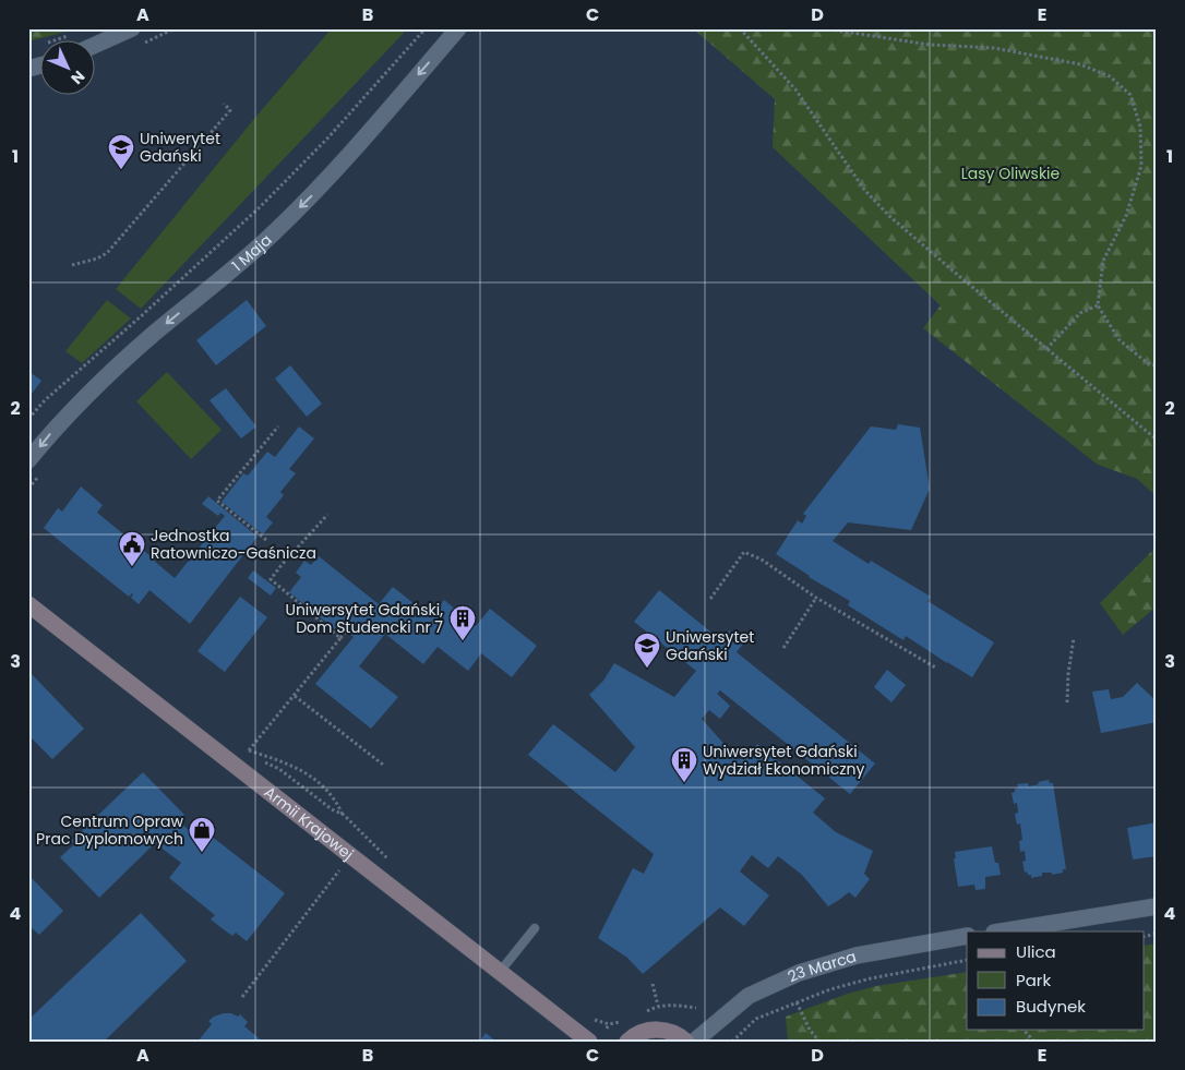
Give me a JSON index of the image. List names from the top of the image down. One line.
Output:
{"streets":{"street":["1 Maja","Armii Krajowej","23 Marca"]},"one_way":["1 Maja"],"parks":["Lasy Oliwskie"],"places":{"school or university":["Uniwerytet Gdański","Uniwersytet Gdański"],"public building":["Jednostka Ratowniczo-Gaśnicza"],"building":["Uniwersytet Gdański, Dom Studencki nr 7","Uniwersytet Gdański Wydział Ekonomiczny"],"shop":["Centrum Opraw Prac Dyplomowych"]},"legend":["Ulica","Park","Budynek"],"north":"bottom right","grid":{"columns":["A","B","C","D","E"],"rows":["1","2","3","4"]}}
